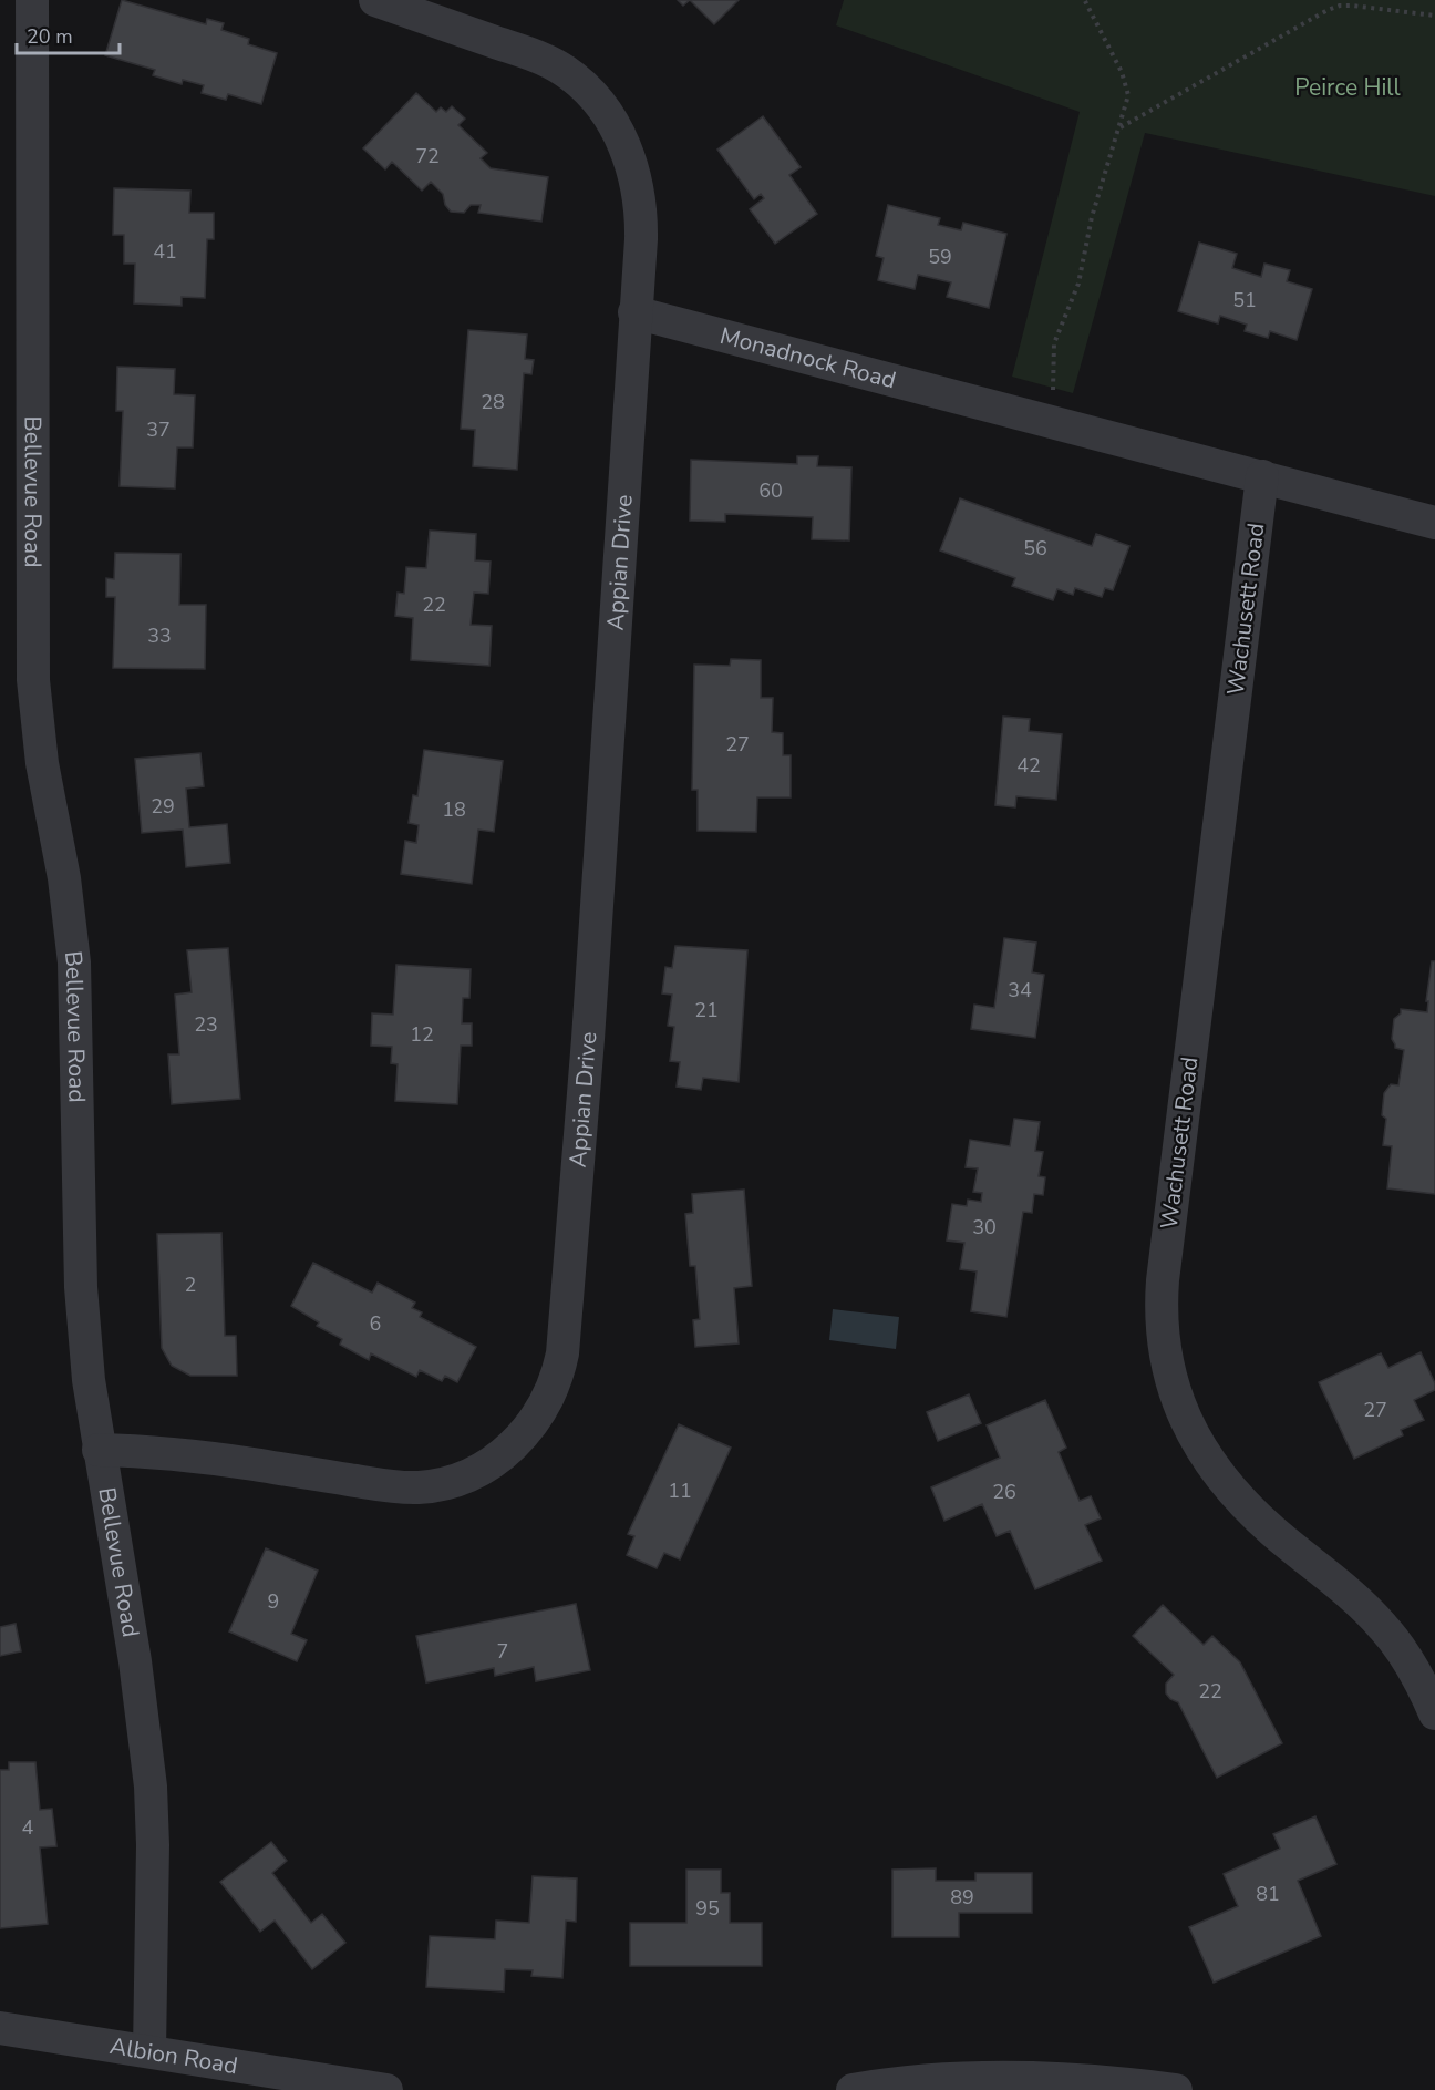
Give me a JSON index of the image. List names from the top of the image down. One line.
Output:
{"streets":{"street":["Monadnock Road","Bellevue Road","Appian Drive","Wachusett Road","Albion Road"]},"crossings":[["Monadnock Road","Appian Drive"],["Monadnock Road","Wachusett Road"],["Bellevue Road","Appian Drive"],["Bellevue Road","Albion Road"]],"parks":["Peirce Hill"],"house_numbers":["72","41","59","51","28","37","60","56","22","33","27","42","29","18","34","21","23","12","30","2","6","27","11","26","9","7","22","4","81","89","95"],"scale_bar":"20 m"}
